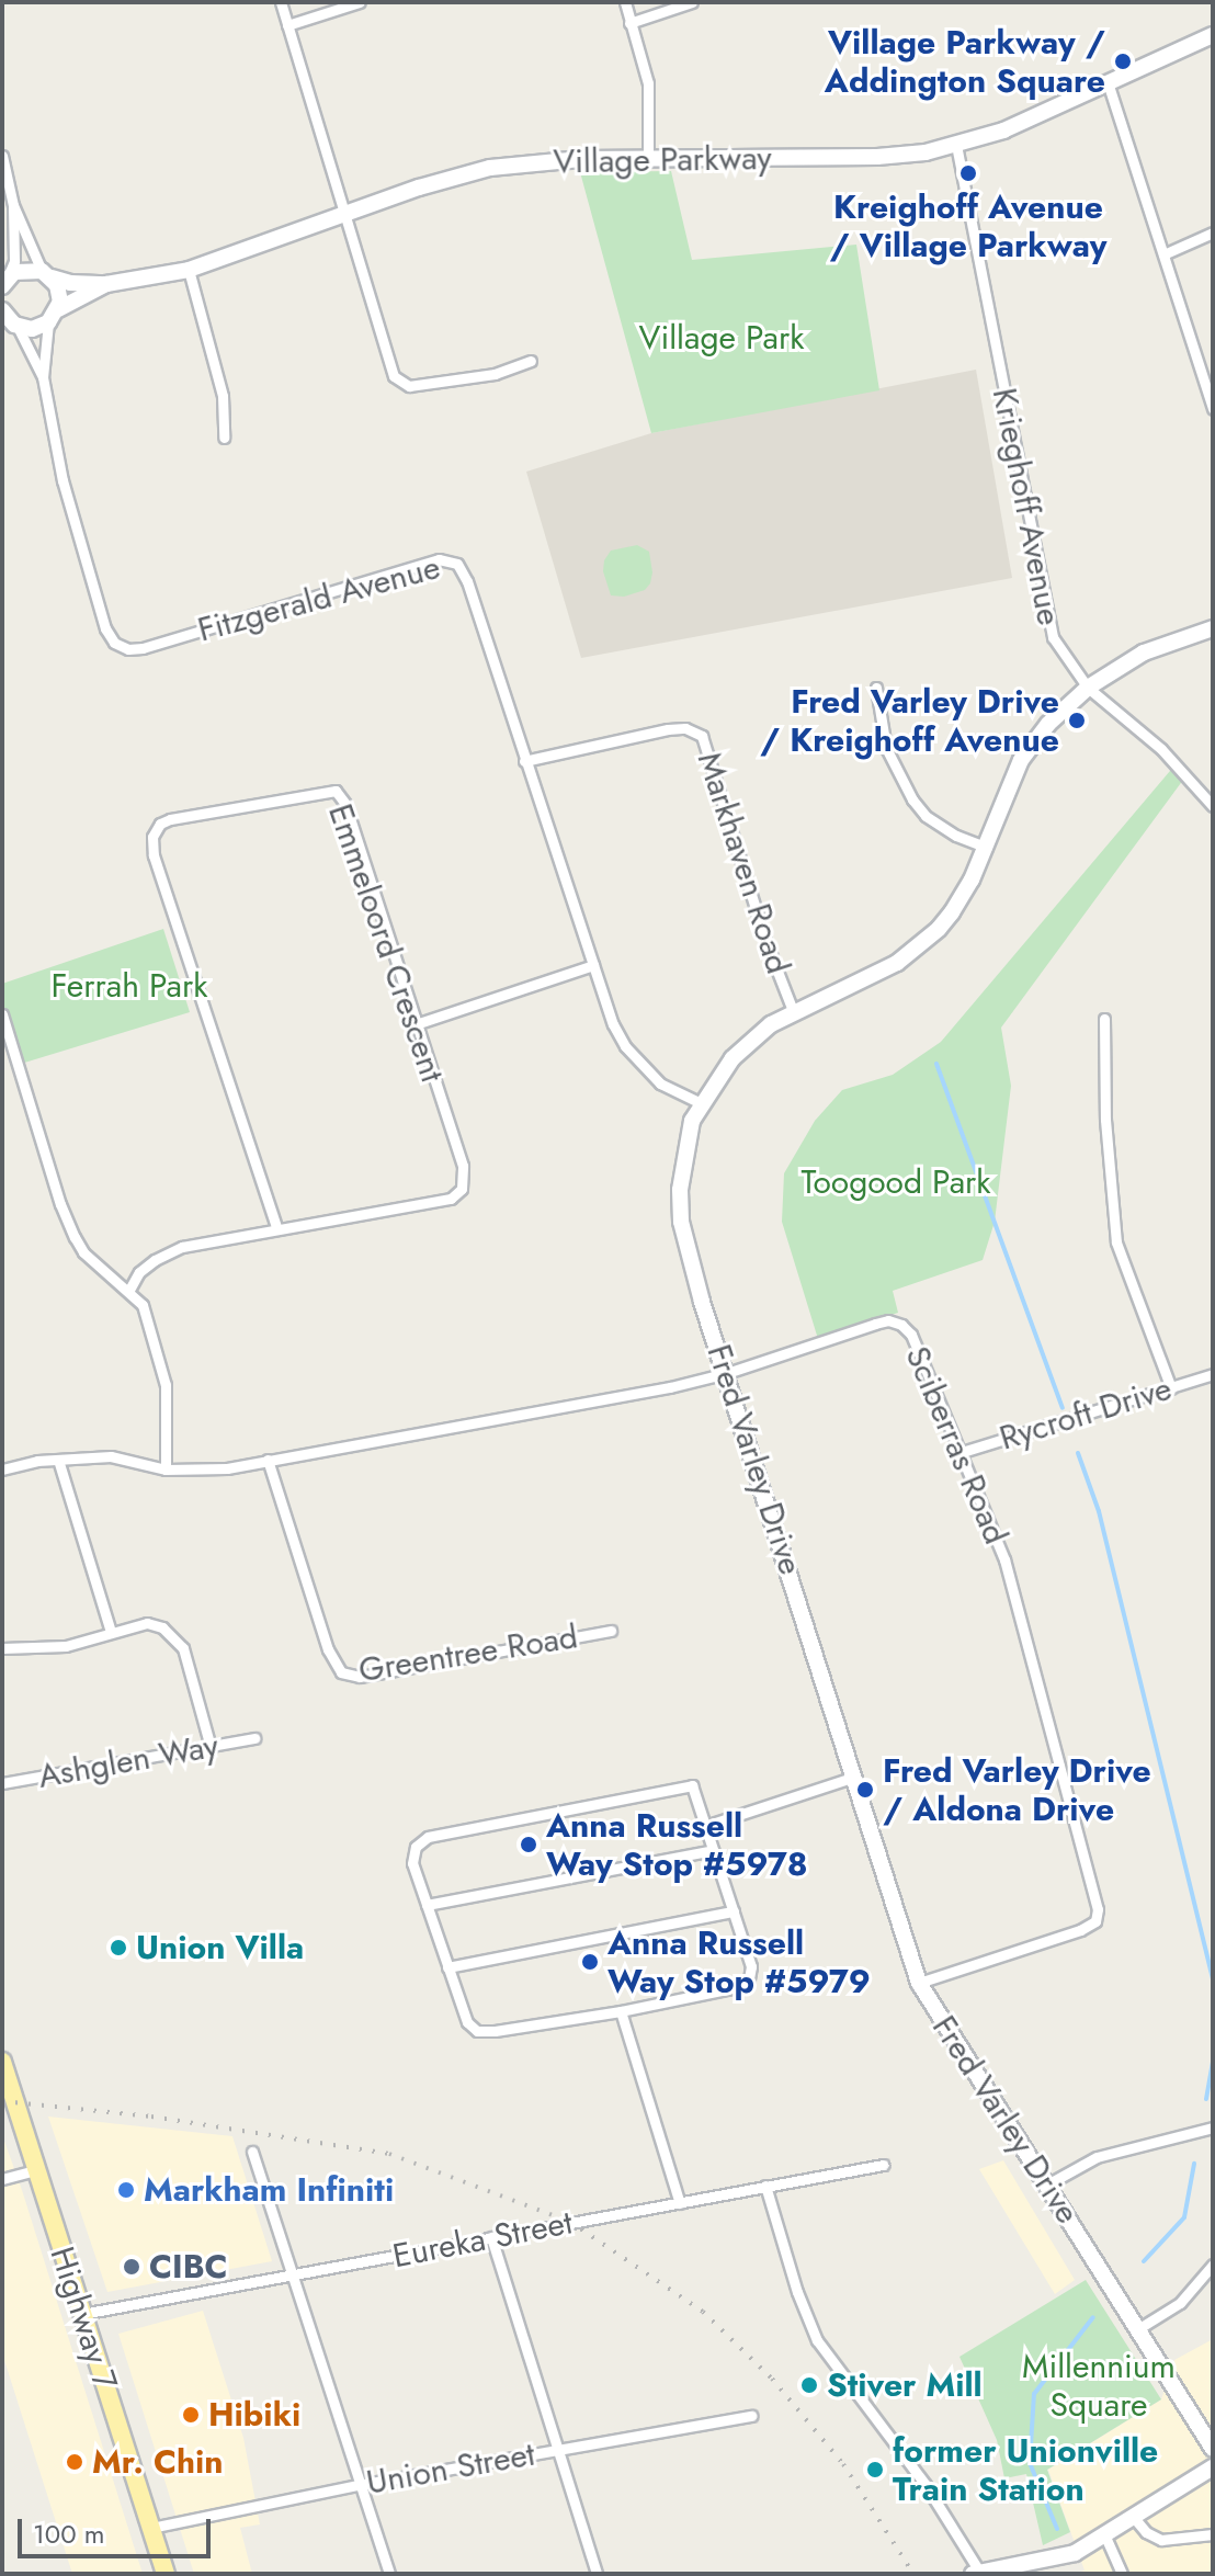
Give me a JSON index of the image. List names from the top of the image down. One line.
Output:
{"streets":{"main road":["Highway 7"],"street":["Village Parkway","Krieghoff Avenue","Fitzgerald Avenue","Markhaven Road","Emmeloord Crescent","Rycroft Drive","Sciberras Road","Fred Varley Drive","Greentree Road","Ashglen Way","Eureka Street","Union Street"]},"crossings":[["Village Parkway","Krieghoff Avenue"],["Village Parkway","Fitzgerald Avenue"],["Krieghoff Avenue","Fred Varley Drive"],["Fitzgerald Avenue","Markhaven Road"],["Fitzgerald Avenue","Fred Varley Drive"],["Markhaven Road","Fred Varley Drive"],["Rycroft Drive","Sciberras Road"],["Sciberras Road","Fred Varley Drive"],["Sciberras Road","Greentree Road"],["Eureka Street","Highway 7"],["Highway 7","Union Street"]],"parks":["Village Park","Ferrah Park","Toogood Park","Millennium Square"],"places":["Village Parkway / Addington Square","Kreighoff Avenue / Village Parkway","Fred Varley Drive / Kreighoff Avenue","Fred Varley Drive / Aldona Drive","Anna Russell Way Stop #5978","Union Villa","Anna Russell Way Stop #5979","Markham Infiniti","CIBC","Stiver Mill","Hibiki","Mr. Chin","former Unionville Train Station"],"scale_bar":"100 m"}
